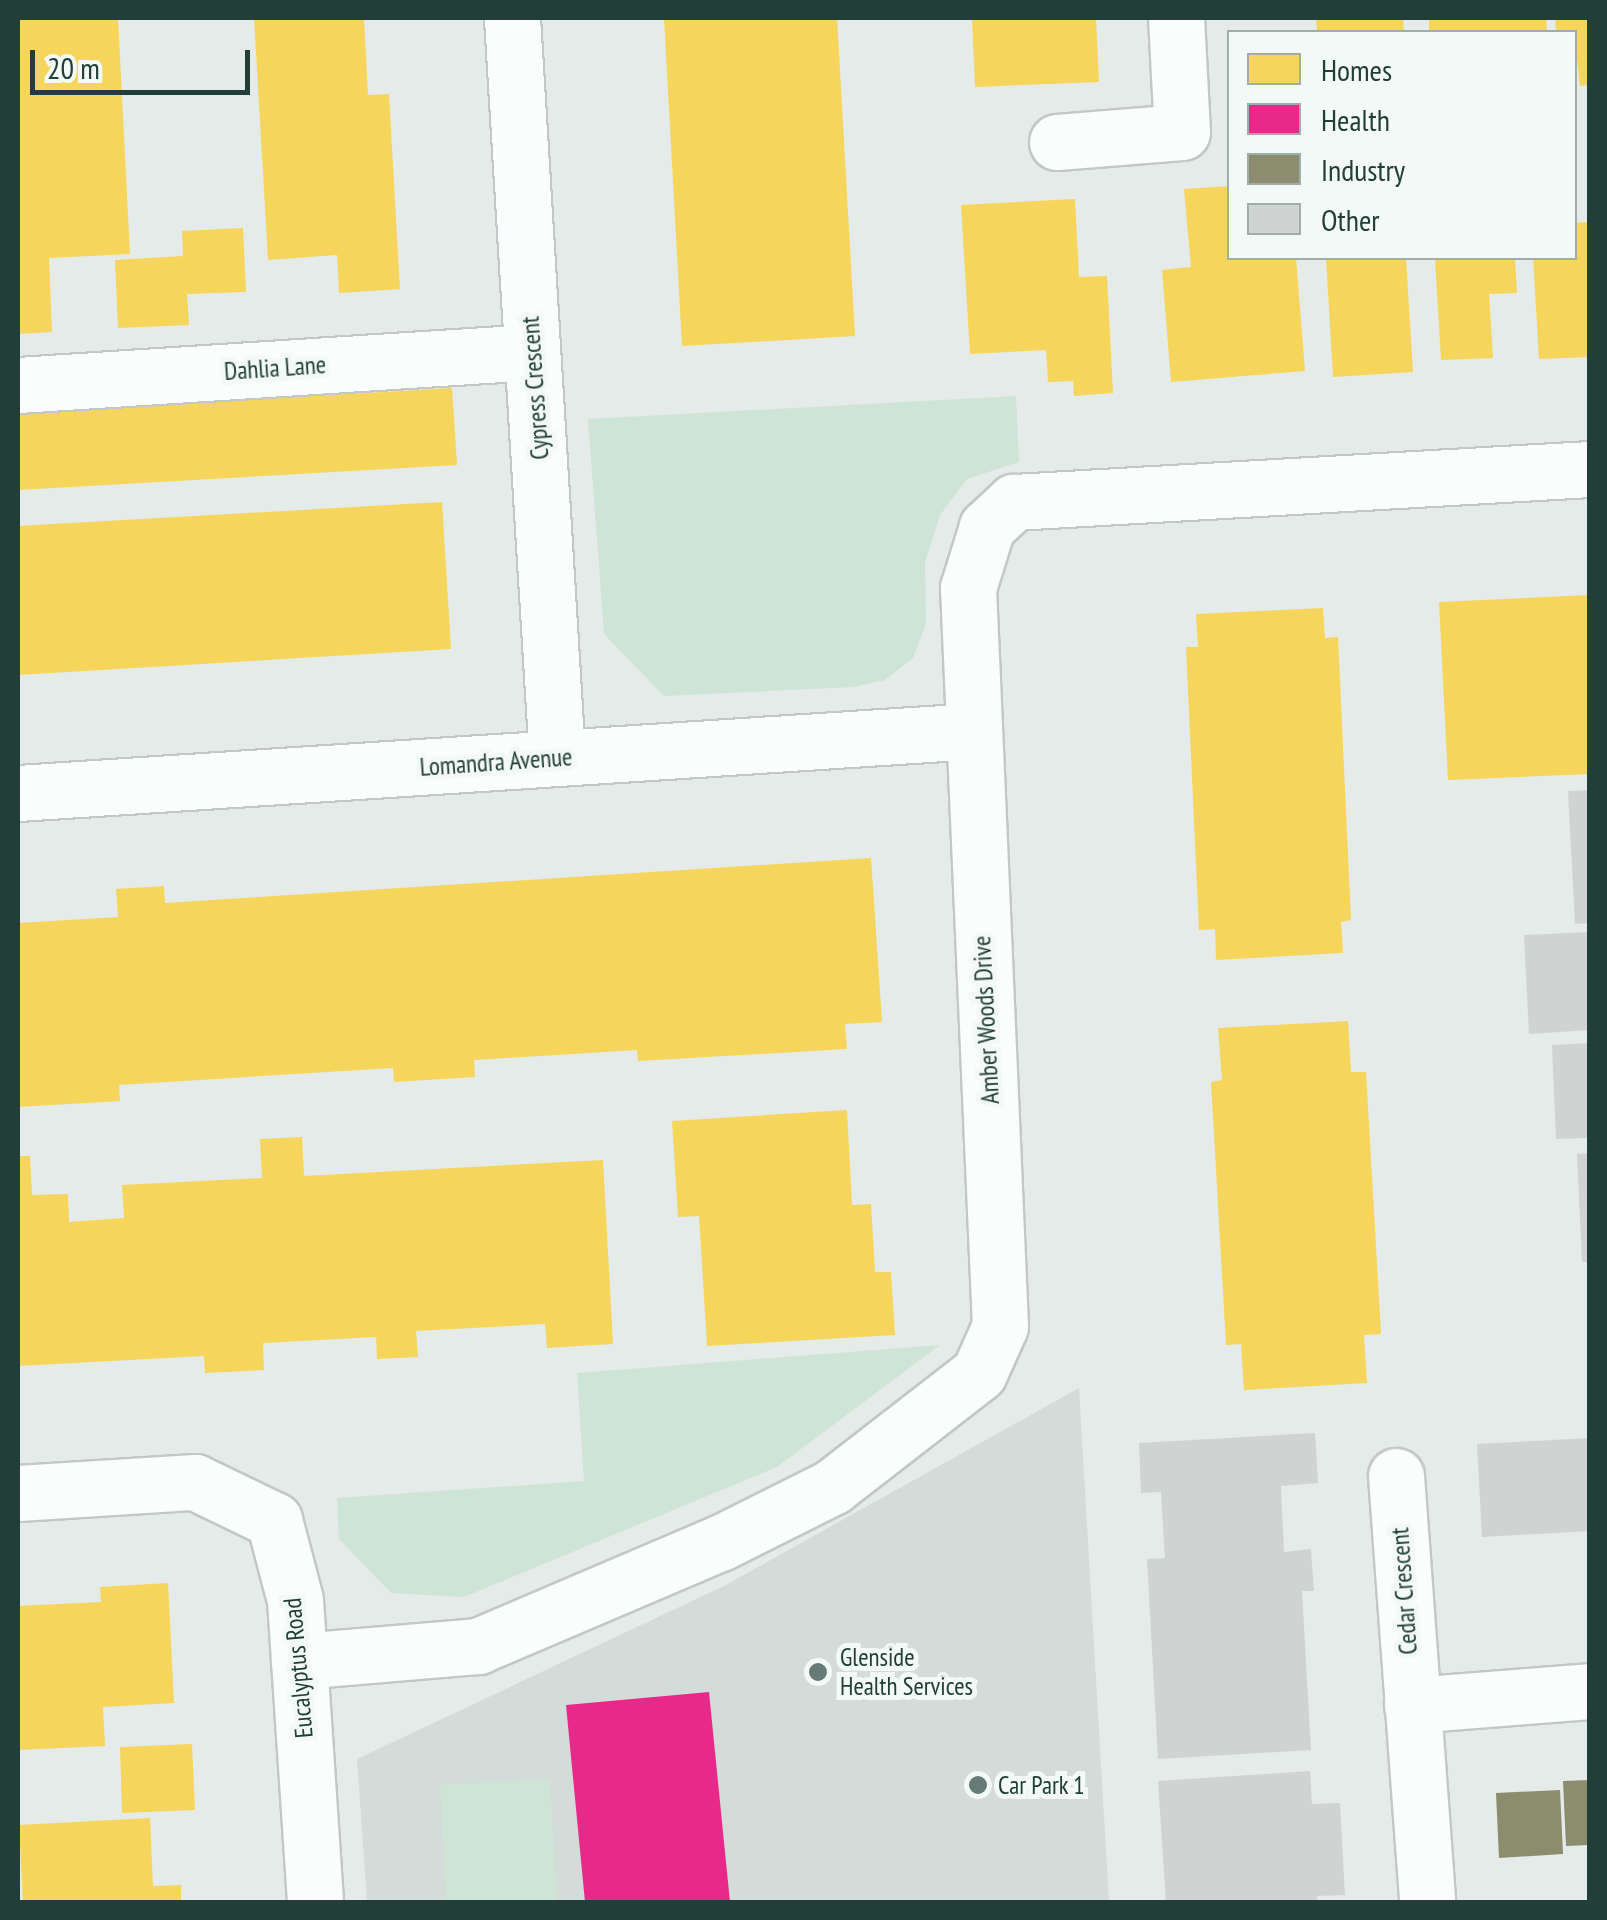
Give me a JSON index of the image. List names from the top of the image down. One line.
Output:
{"streets":{"street":["Dahlia Lane","Cypress Crescent","Lomandra Avenue","Amber Woods Drive","Cedar Crescent","Eucalyptus Road"]},"crossings":[["Dahlia Lane","Cypress Crescent"],["Cypress Crescent","Lomandra Avenue"],["Lomandra Avenue","Amber Woods Drive"],["Amber Woods Drive","Eucalyptus Road"]],"places":["Glenside Health Services","Car Park 1"],"legend":["Homes","Health","Industry","Other"],"scale_bar":"20 m"}
